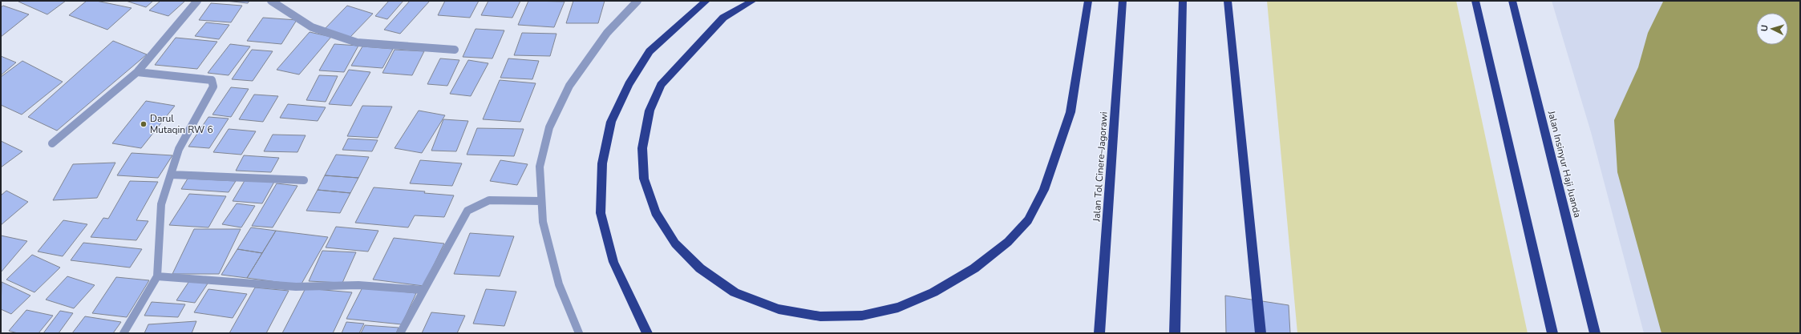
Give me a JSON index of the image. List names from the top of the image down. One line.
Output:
{"streets":{"highway":["Jalan Insinyur Haji Juanda","Jalan Tol Cinere–Jagorawi"]},"places":["Darul Mutaqin RW 6"],"north":"left"}
